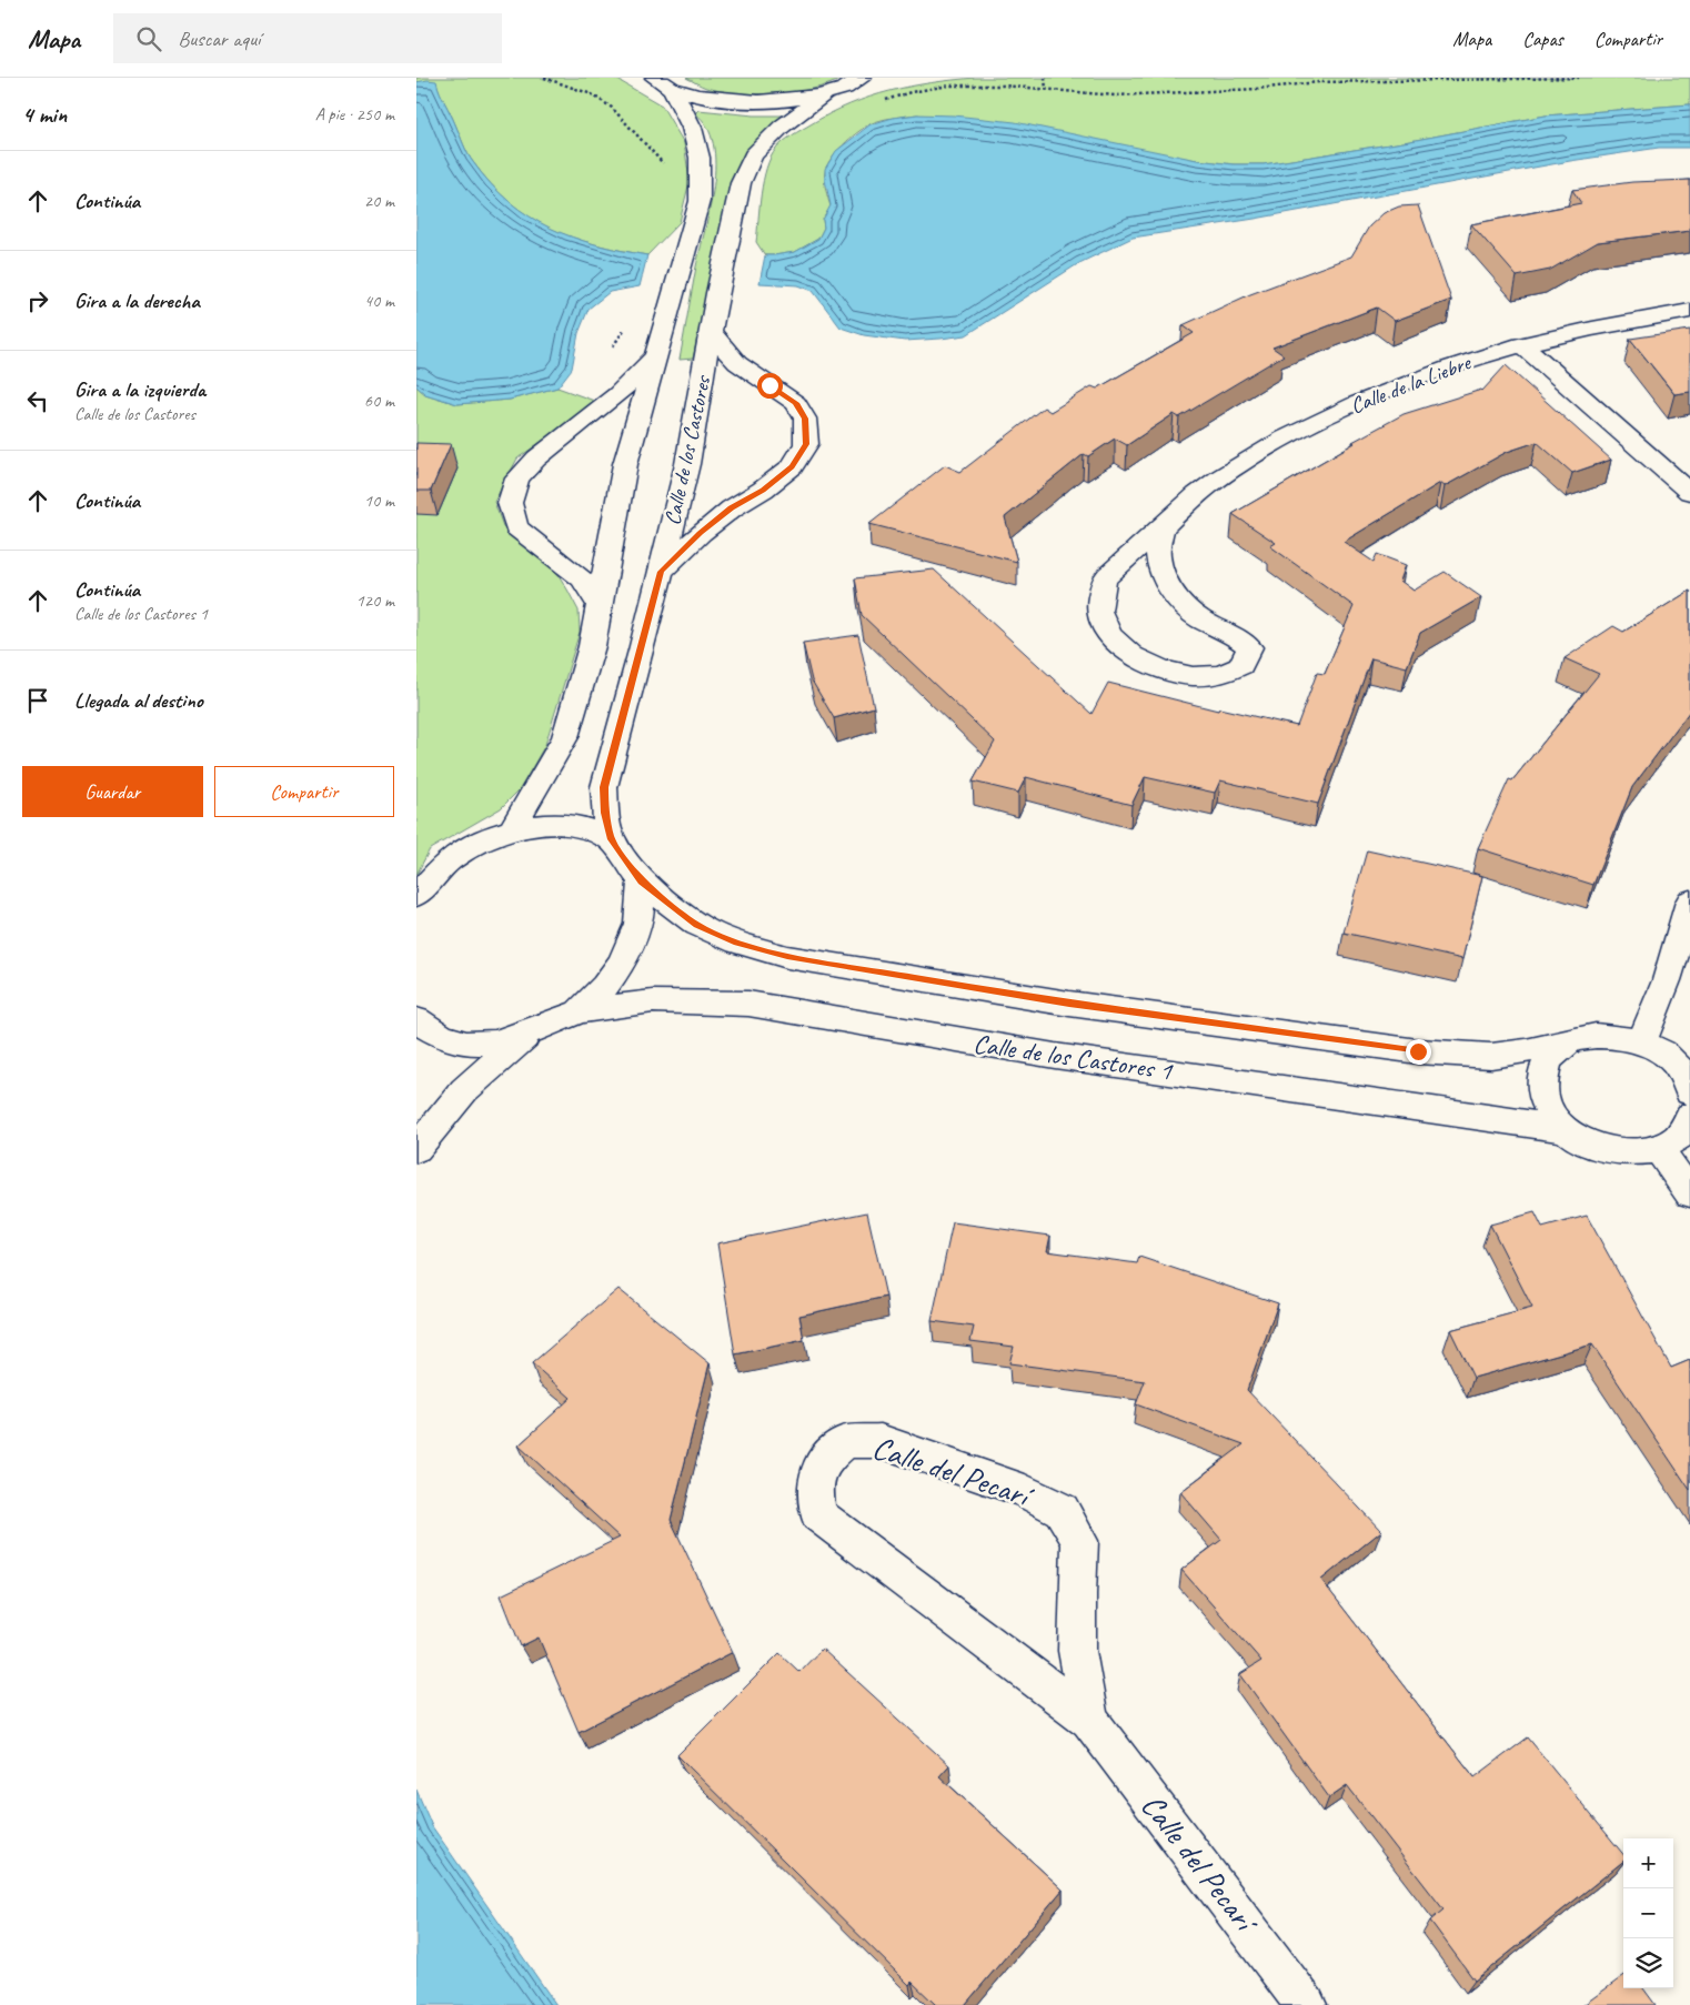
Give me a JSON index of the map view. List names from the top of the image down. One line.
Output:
{"streets":{"street":["Calle de la Liebre","Calle de los Castores","Calle de los Castores 1","Calle del Pecarí"]},"crossings":[["Calle de los Castores","Calle de los Castores 1"]],"page":{"header":"Mapa","search":"Buscar aquí","nav":["Mapa","Capas","Compartir"],"heading":["4 min","A pie · 250 m"],"list":[["Continúa","20 m"],["Gira a la derecha","40 m"],["Gira a la izquierda","Calle de los Castores","60 m"],["Continúa","10 m"],["Continúa","Calle de los Castores 1","120 m"],"Llegada al destino"],"buttons":["Guardar","Compartir"],"map_buttons":["+","−"]}}
